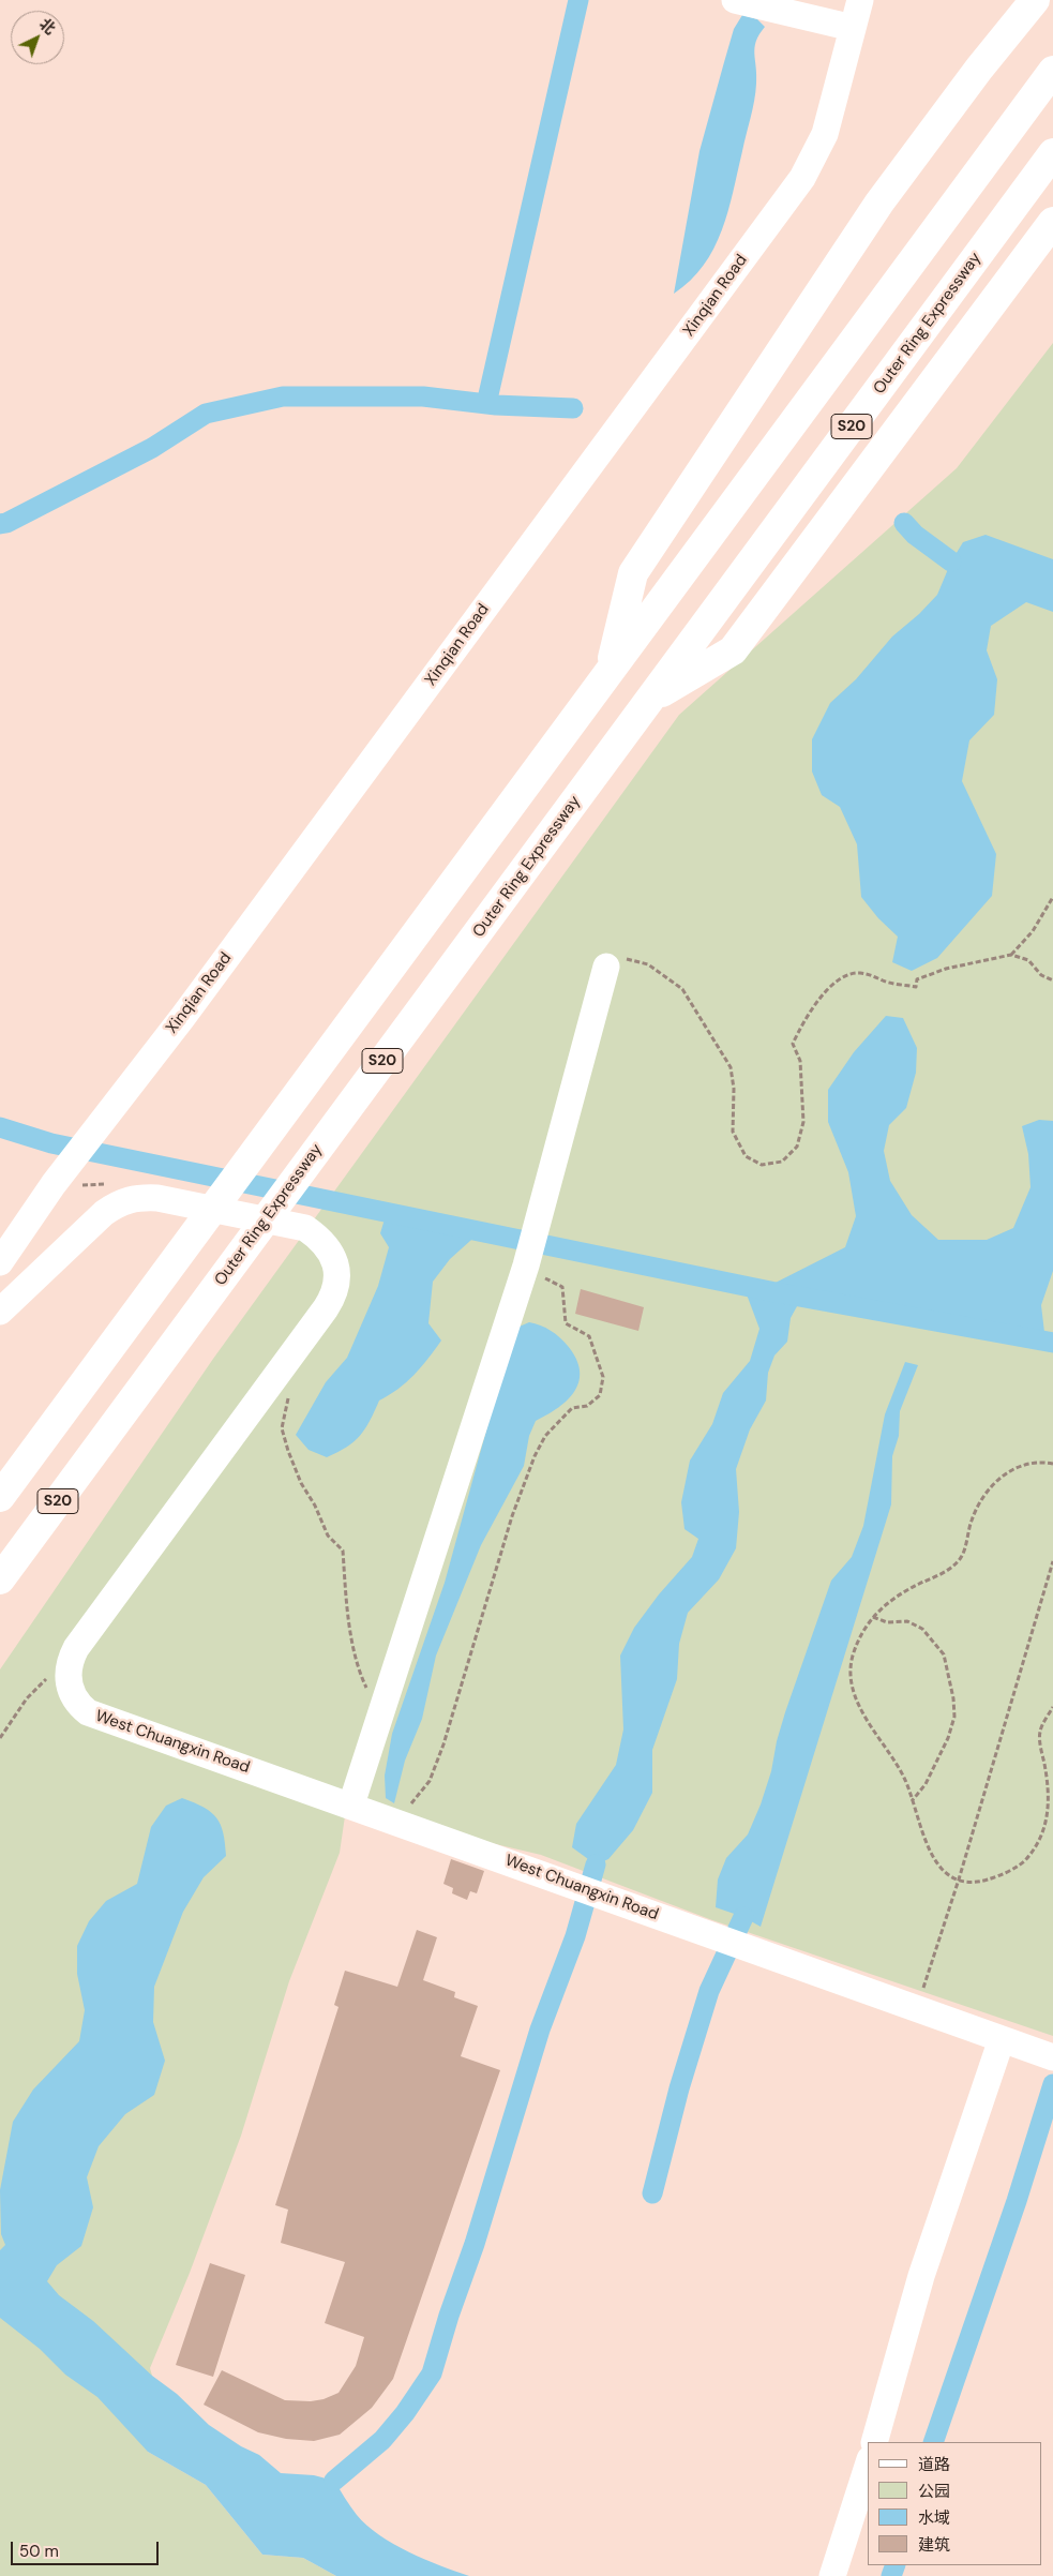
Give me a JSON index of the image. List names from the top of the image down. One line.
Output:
{"streets":{"highway":["Outer Ring Expressway","S20"],"street":["Xinqian Road","West Chuangxin Road"]},"legend":["道路","公园","水域","建筑"],"scale_bar":"50 m","north":"top right"}
